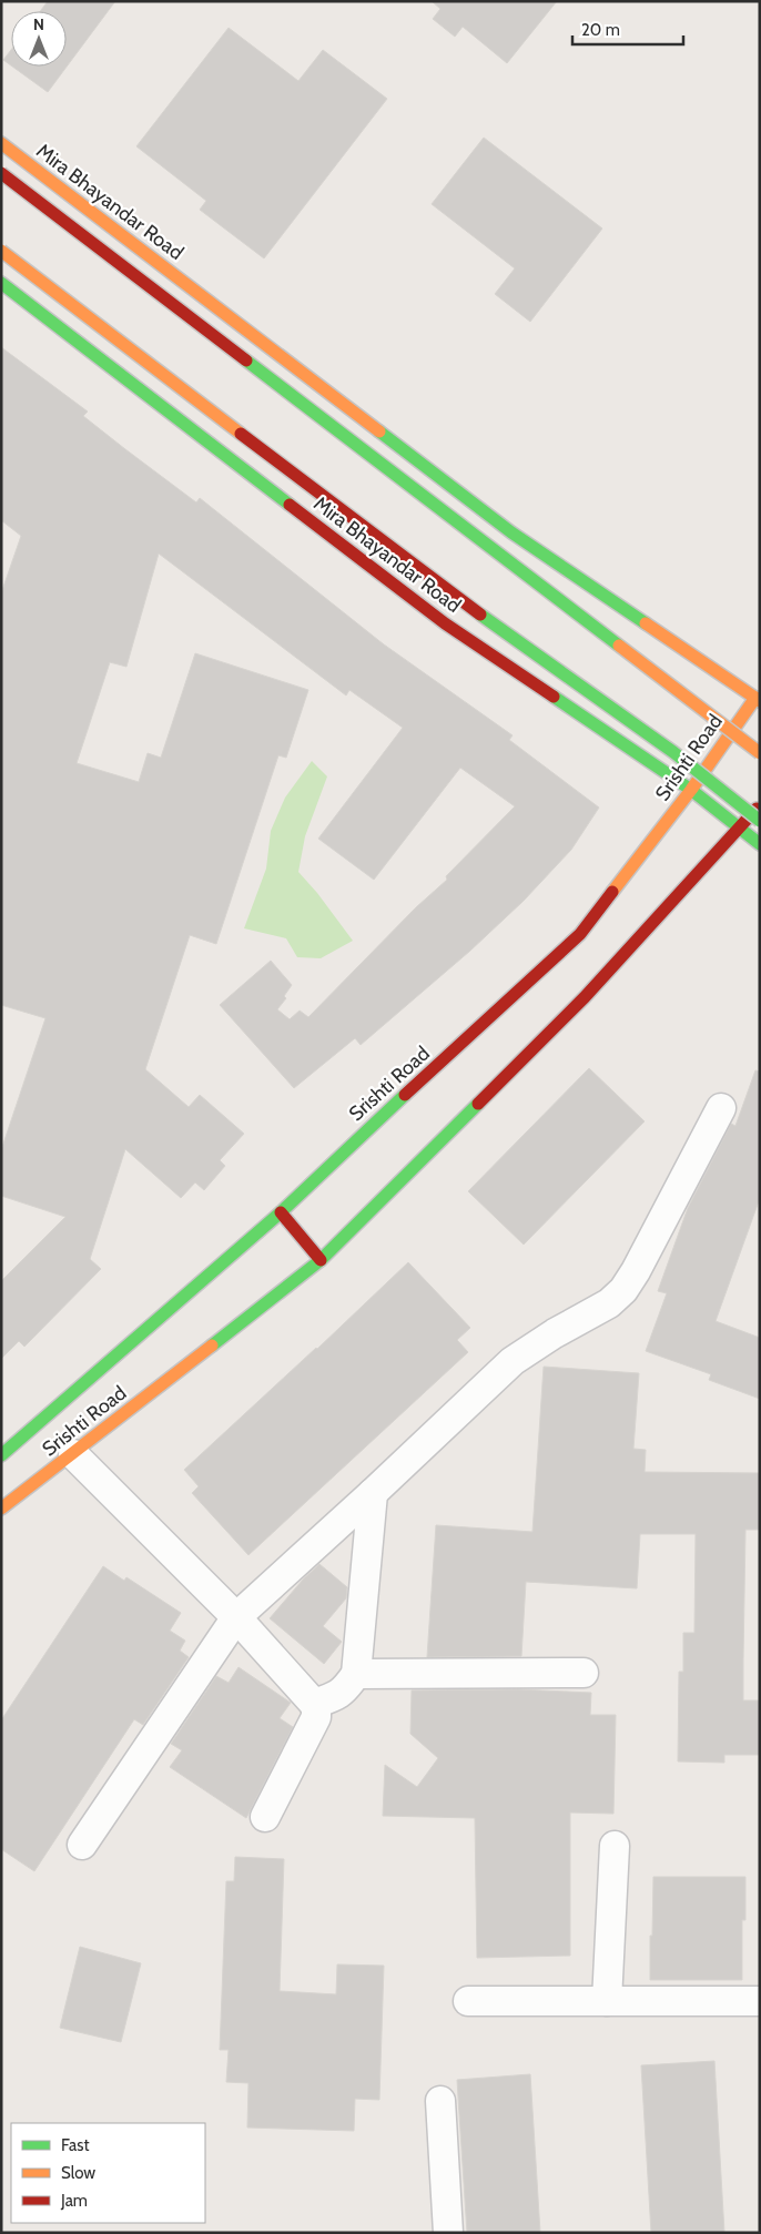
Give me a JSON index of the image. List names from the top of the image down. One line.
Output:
{"streets":{"main road":["Mira Bhayandar Road","Srishti Road"]},"crossings":[["Mira Bhayandar Road","Srishti Road"]],"legend":["Fast","Slow","Jam"],"scale_bar":"20 m","north":"top"}
